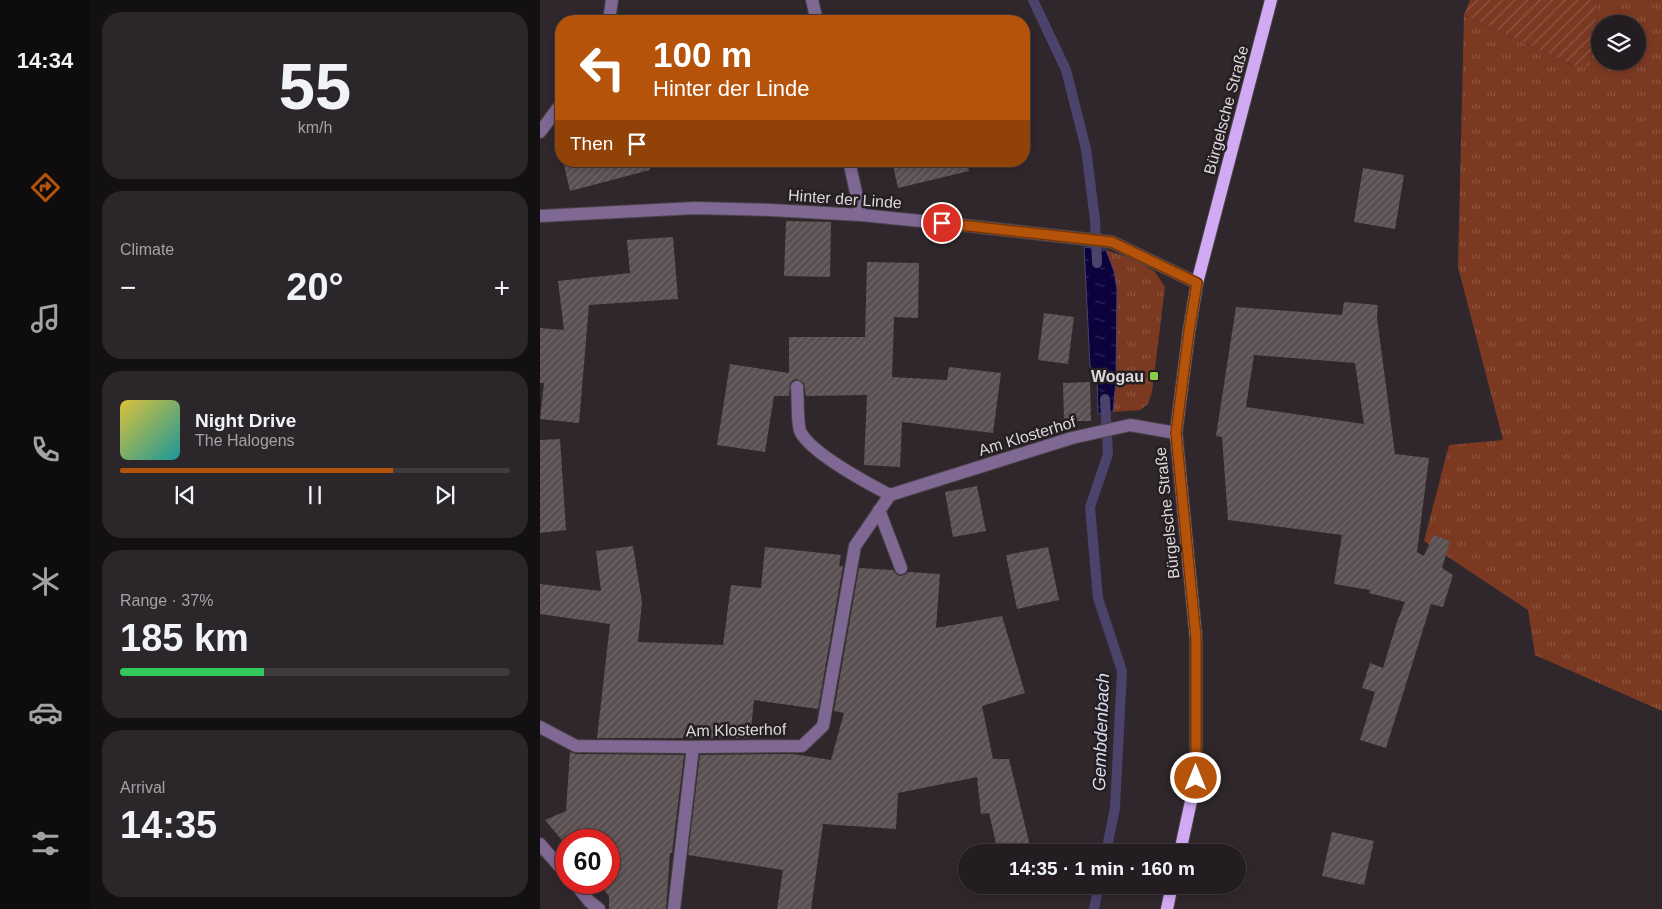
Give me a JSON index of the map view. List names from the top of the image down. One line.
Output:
{"streets":{"main road":["Bürgelsche Straße"],"street":["Hinter der Linde","Am Klosterhof"]},"crossings":[["Bürgelsche Straße","Hinter der Linde"],["Bürgelsche Straße","Am Klosterhof"]],"water":["Gembdenbach"],"places":{"transit":["Wogau"]},"page":{"tabs":"14:34","tile":[["55","km/h"],"Climate",["Range · 37%","185 km"],["Arrival","14:35"]],"turn":["100 m","Hinter der Linde"],"then":"Then","heat":["−","20°","+"],"song":["Night Drive","The Halogens"],"limit":"60","trip":"14:35 · 1 min · 160 m"}}
